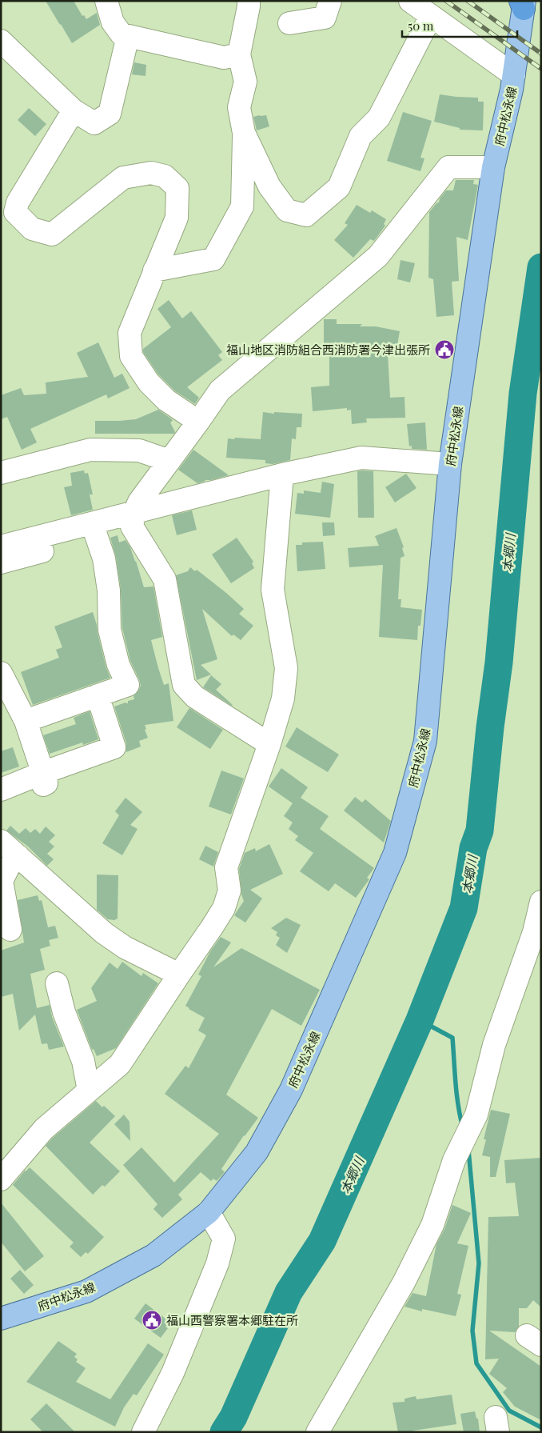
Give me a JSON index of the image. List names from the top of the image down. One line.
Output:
{"streets":{"main road":["府中松永線"]},"water":["本郷川"],"places":{"public building":["福山地区消防組合西消防署今津出張所","福山西警察署本郷駐在所"]},"scale_bar":"50 m"}
